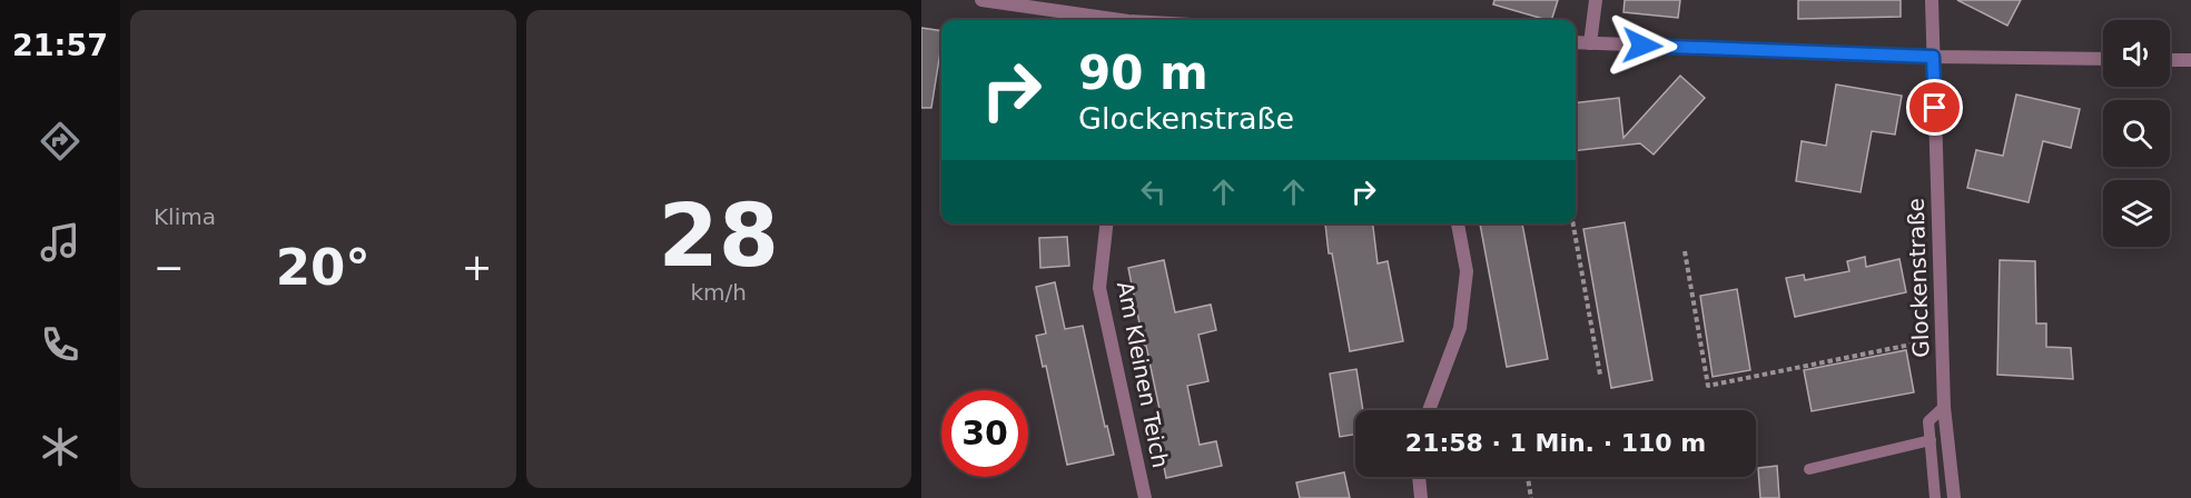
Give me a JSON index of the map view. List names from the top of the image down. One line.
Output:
{"streets":{"street":["Glockenstraße","Am Kleinen Teich"]},"page":{"tabs":"21:57","tile":["Klima",["28","km/h"]],"turn":["90 m","Glockenstraße"],"heat":["−","20°","+"],"limit":"30","trip":"21:58 · 1 Min. · 110 m"}}
